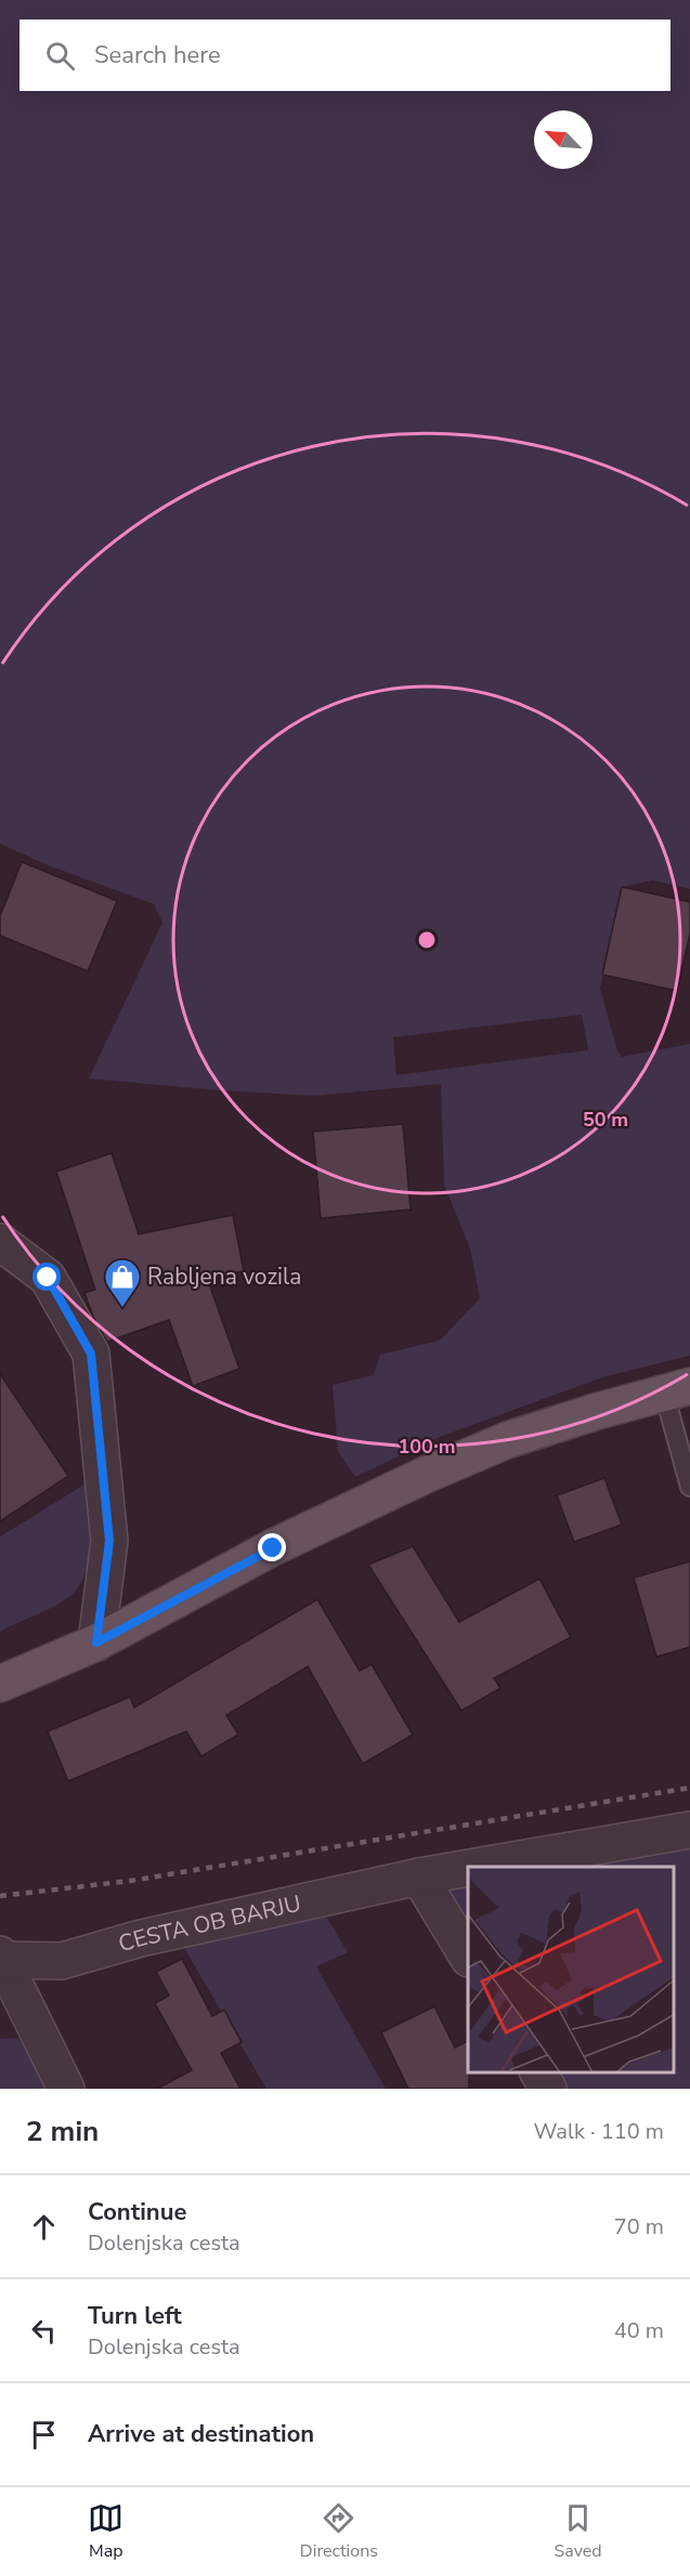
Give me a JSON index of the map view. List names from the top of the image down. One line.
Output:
{"streets":{"street":["CESTA OB BARJU"]},"places":{"shop":["Rabljena vozila"]},"north":"top left","page":{"search":"Search here","heading":["2 min","Walk · 110 m"],"list":[["Continue","Dolenjska cesta","70 m"],["Turn left","Dolenjska cesta","40 m"],"Arrive at destination"],"nav":["Map","Directions","Saved"]},"rings":["50 m","100 m"]}
